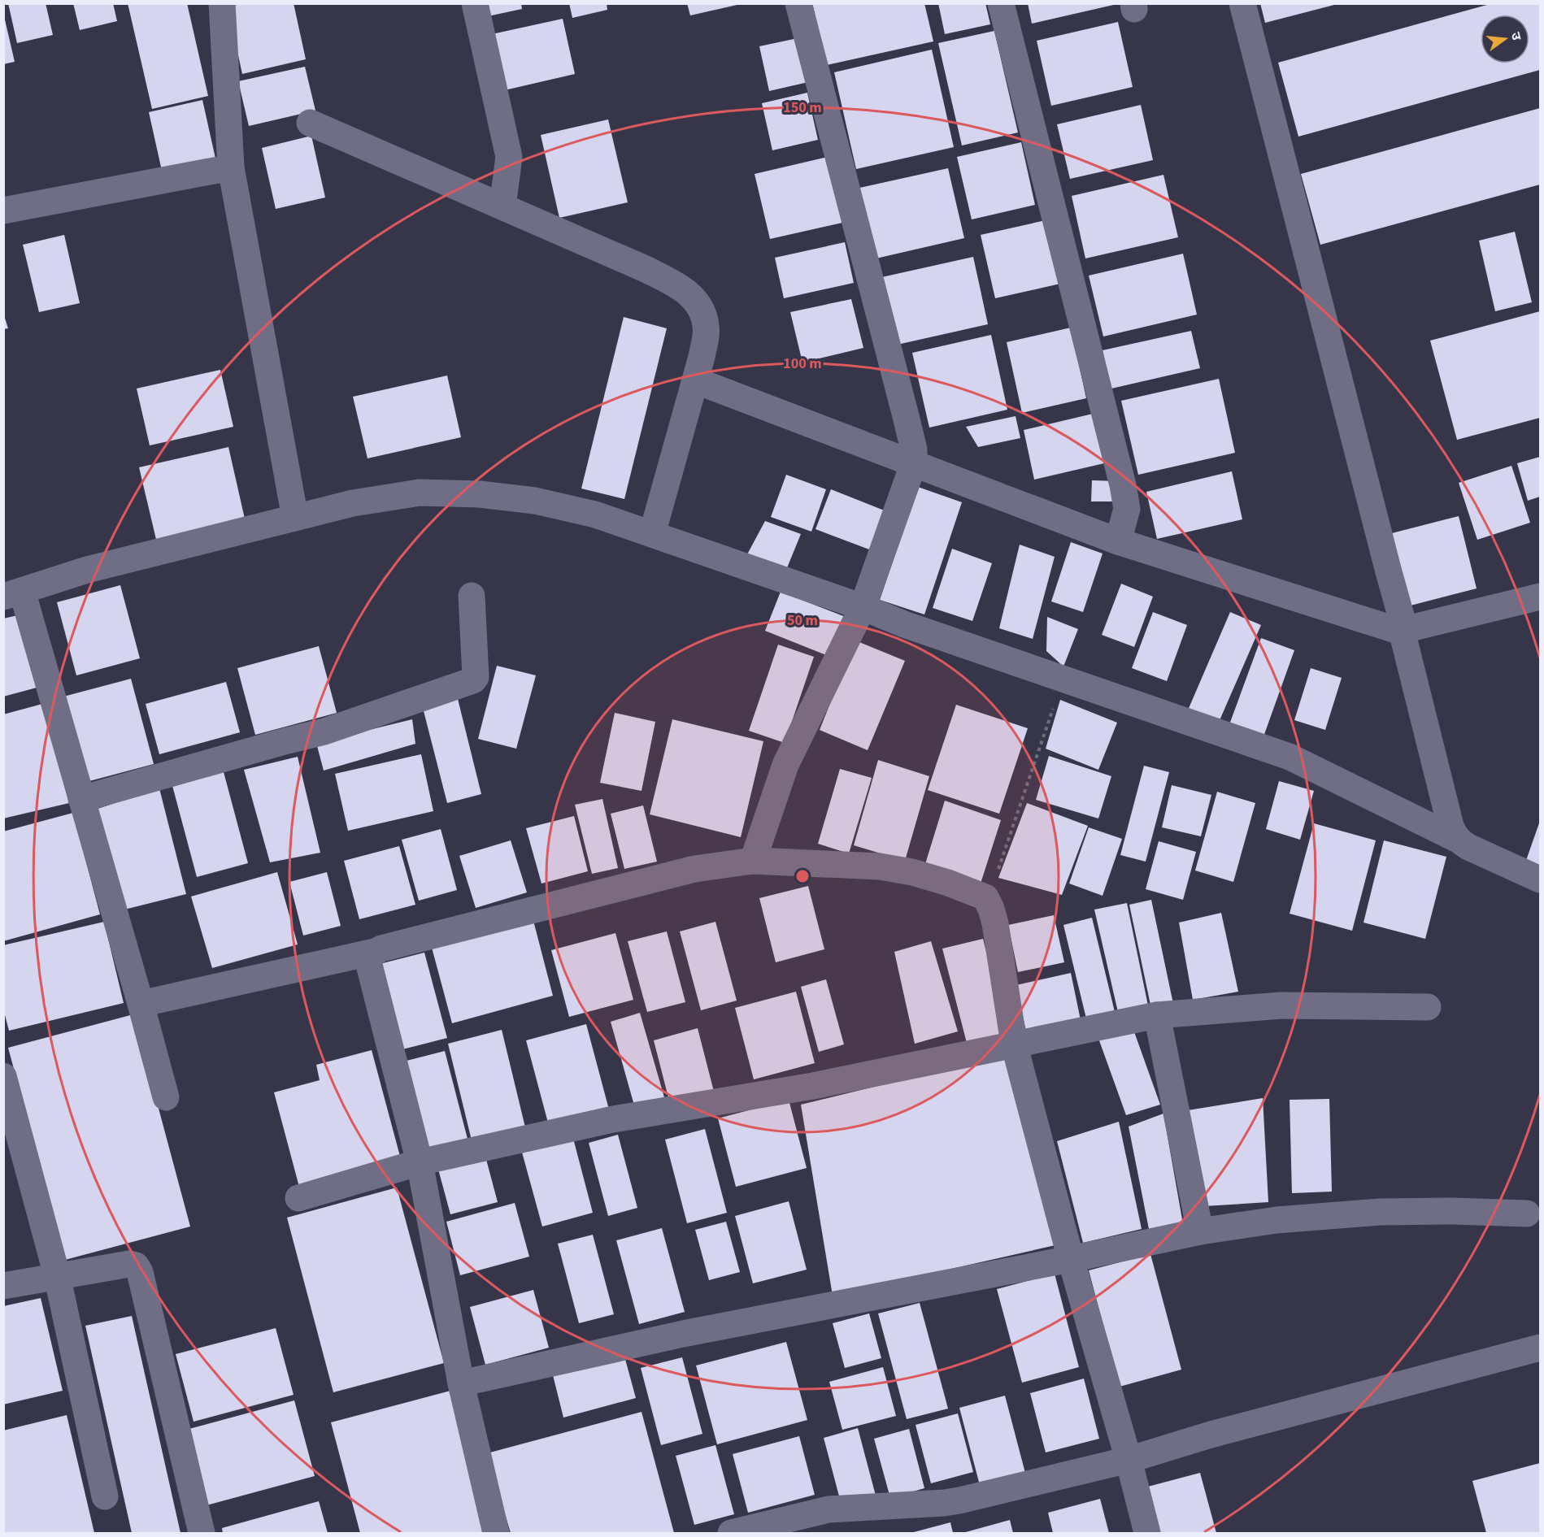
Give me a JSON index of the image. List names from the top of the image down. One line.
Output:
{"north":"right","rings":["150 m","100 m","50 m"]}
